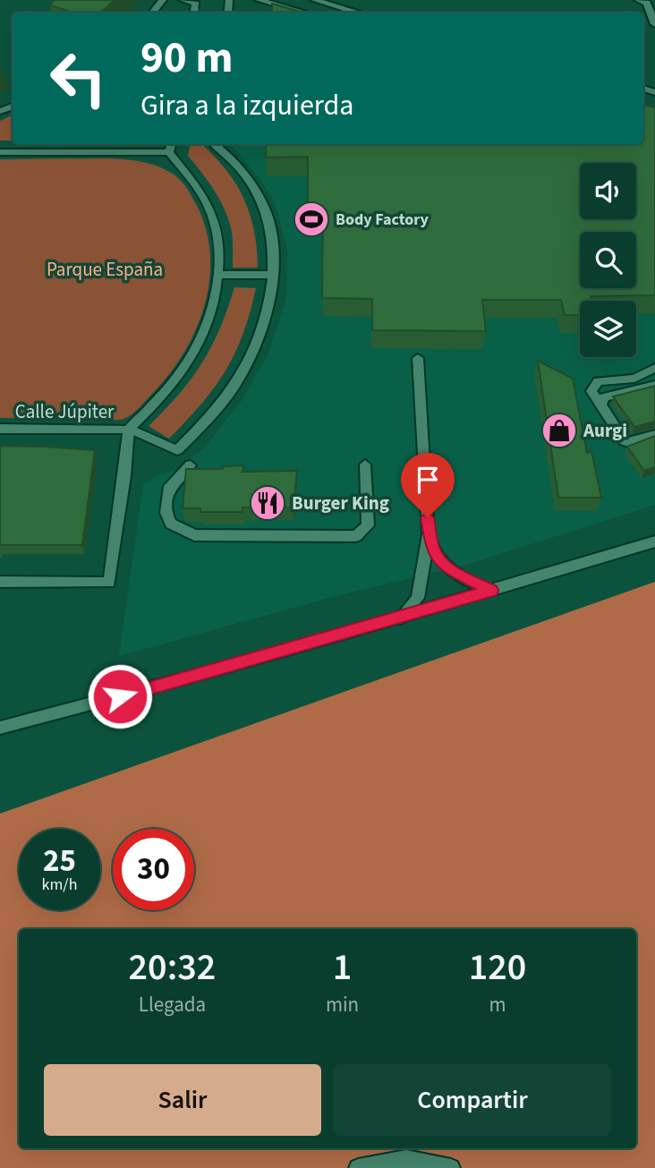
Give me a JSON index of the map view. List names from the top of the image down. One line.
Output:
{"streets":{"street":["Calle Júpiter"]},"parks":["Parque España"],"places":{"sports":["Body Factory"],"shop":["Aurgi"],"restaurant":["Burger King"]},"page":{"turn":["90 m","Gira a la izquierda"],"speed":"25 km/h","limit":"30","eta":["20:32","Llegada","1","min","120","m"],"buttons":["Salir","Compartir"]}}
